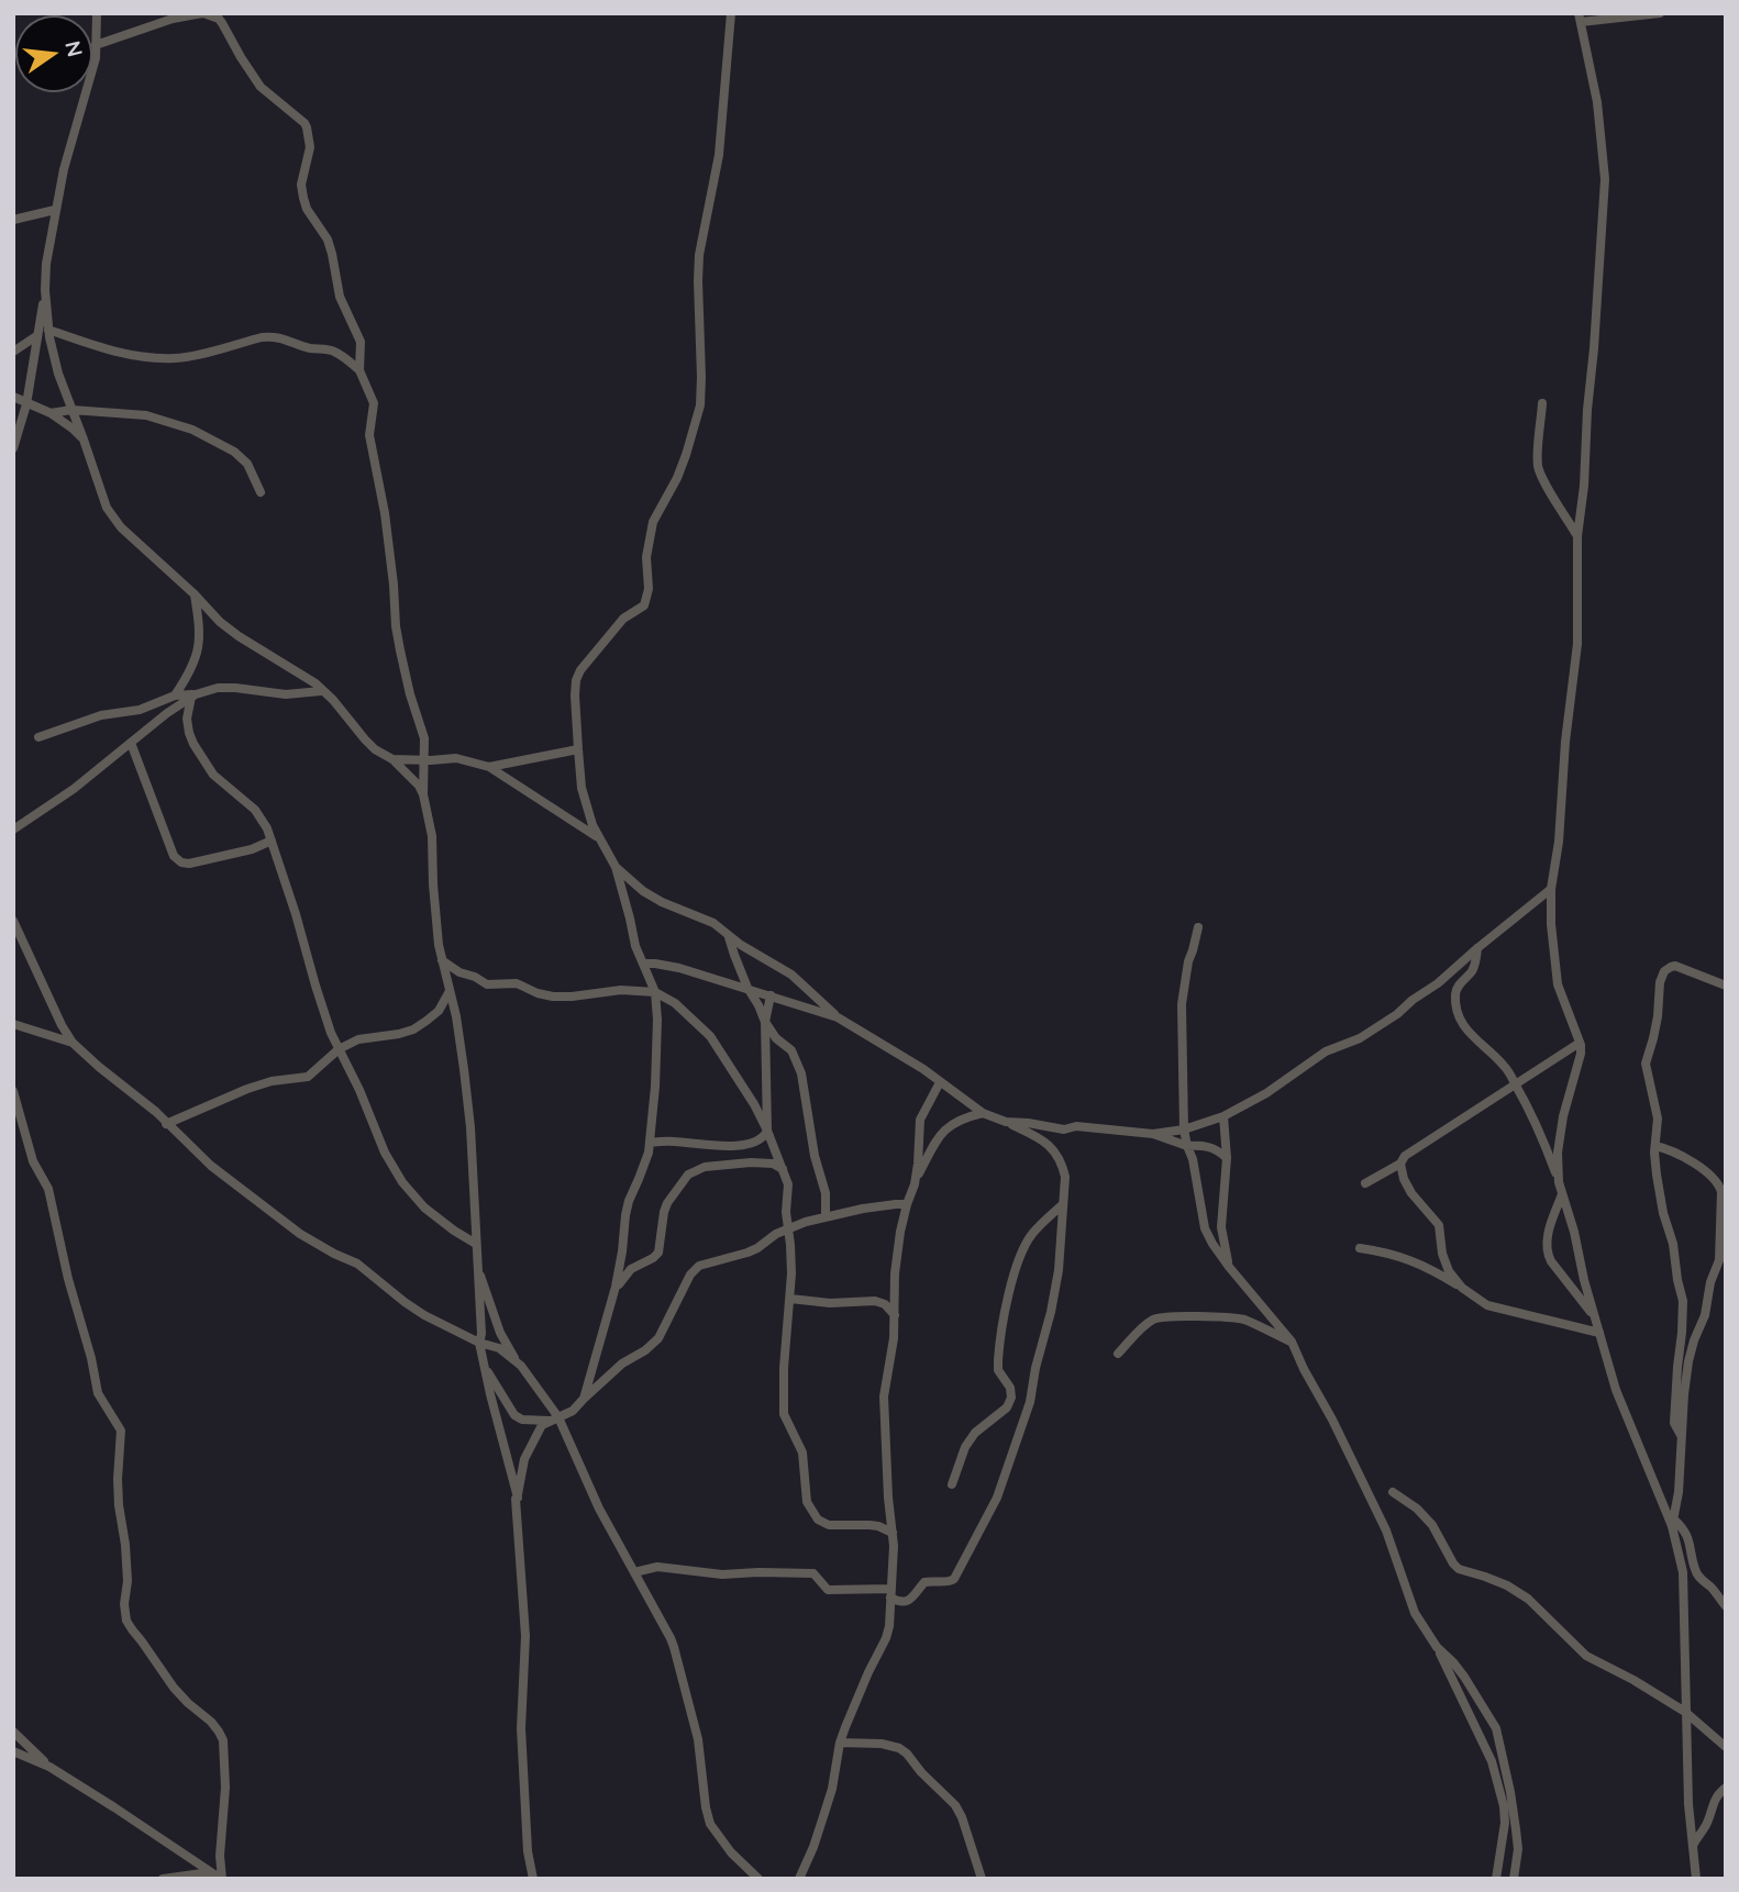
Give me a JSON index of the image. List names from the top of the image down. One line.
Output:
{"north":"right"}
